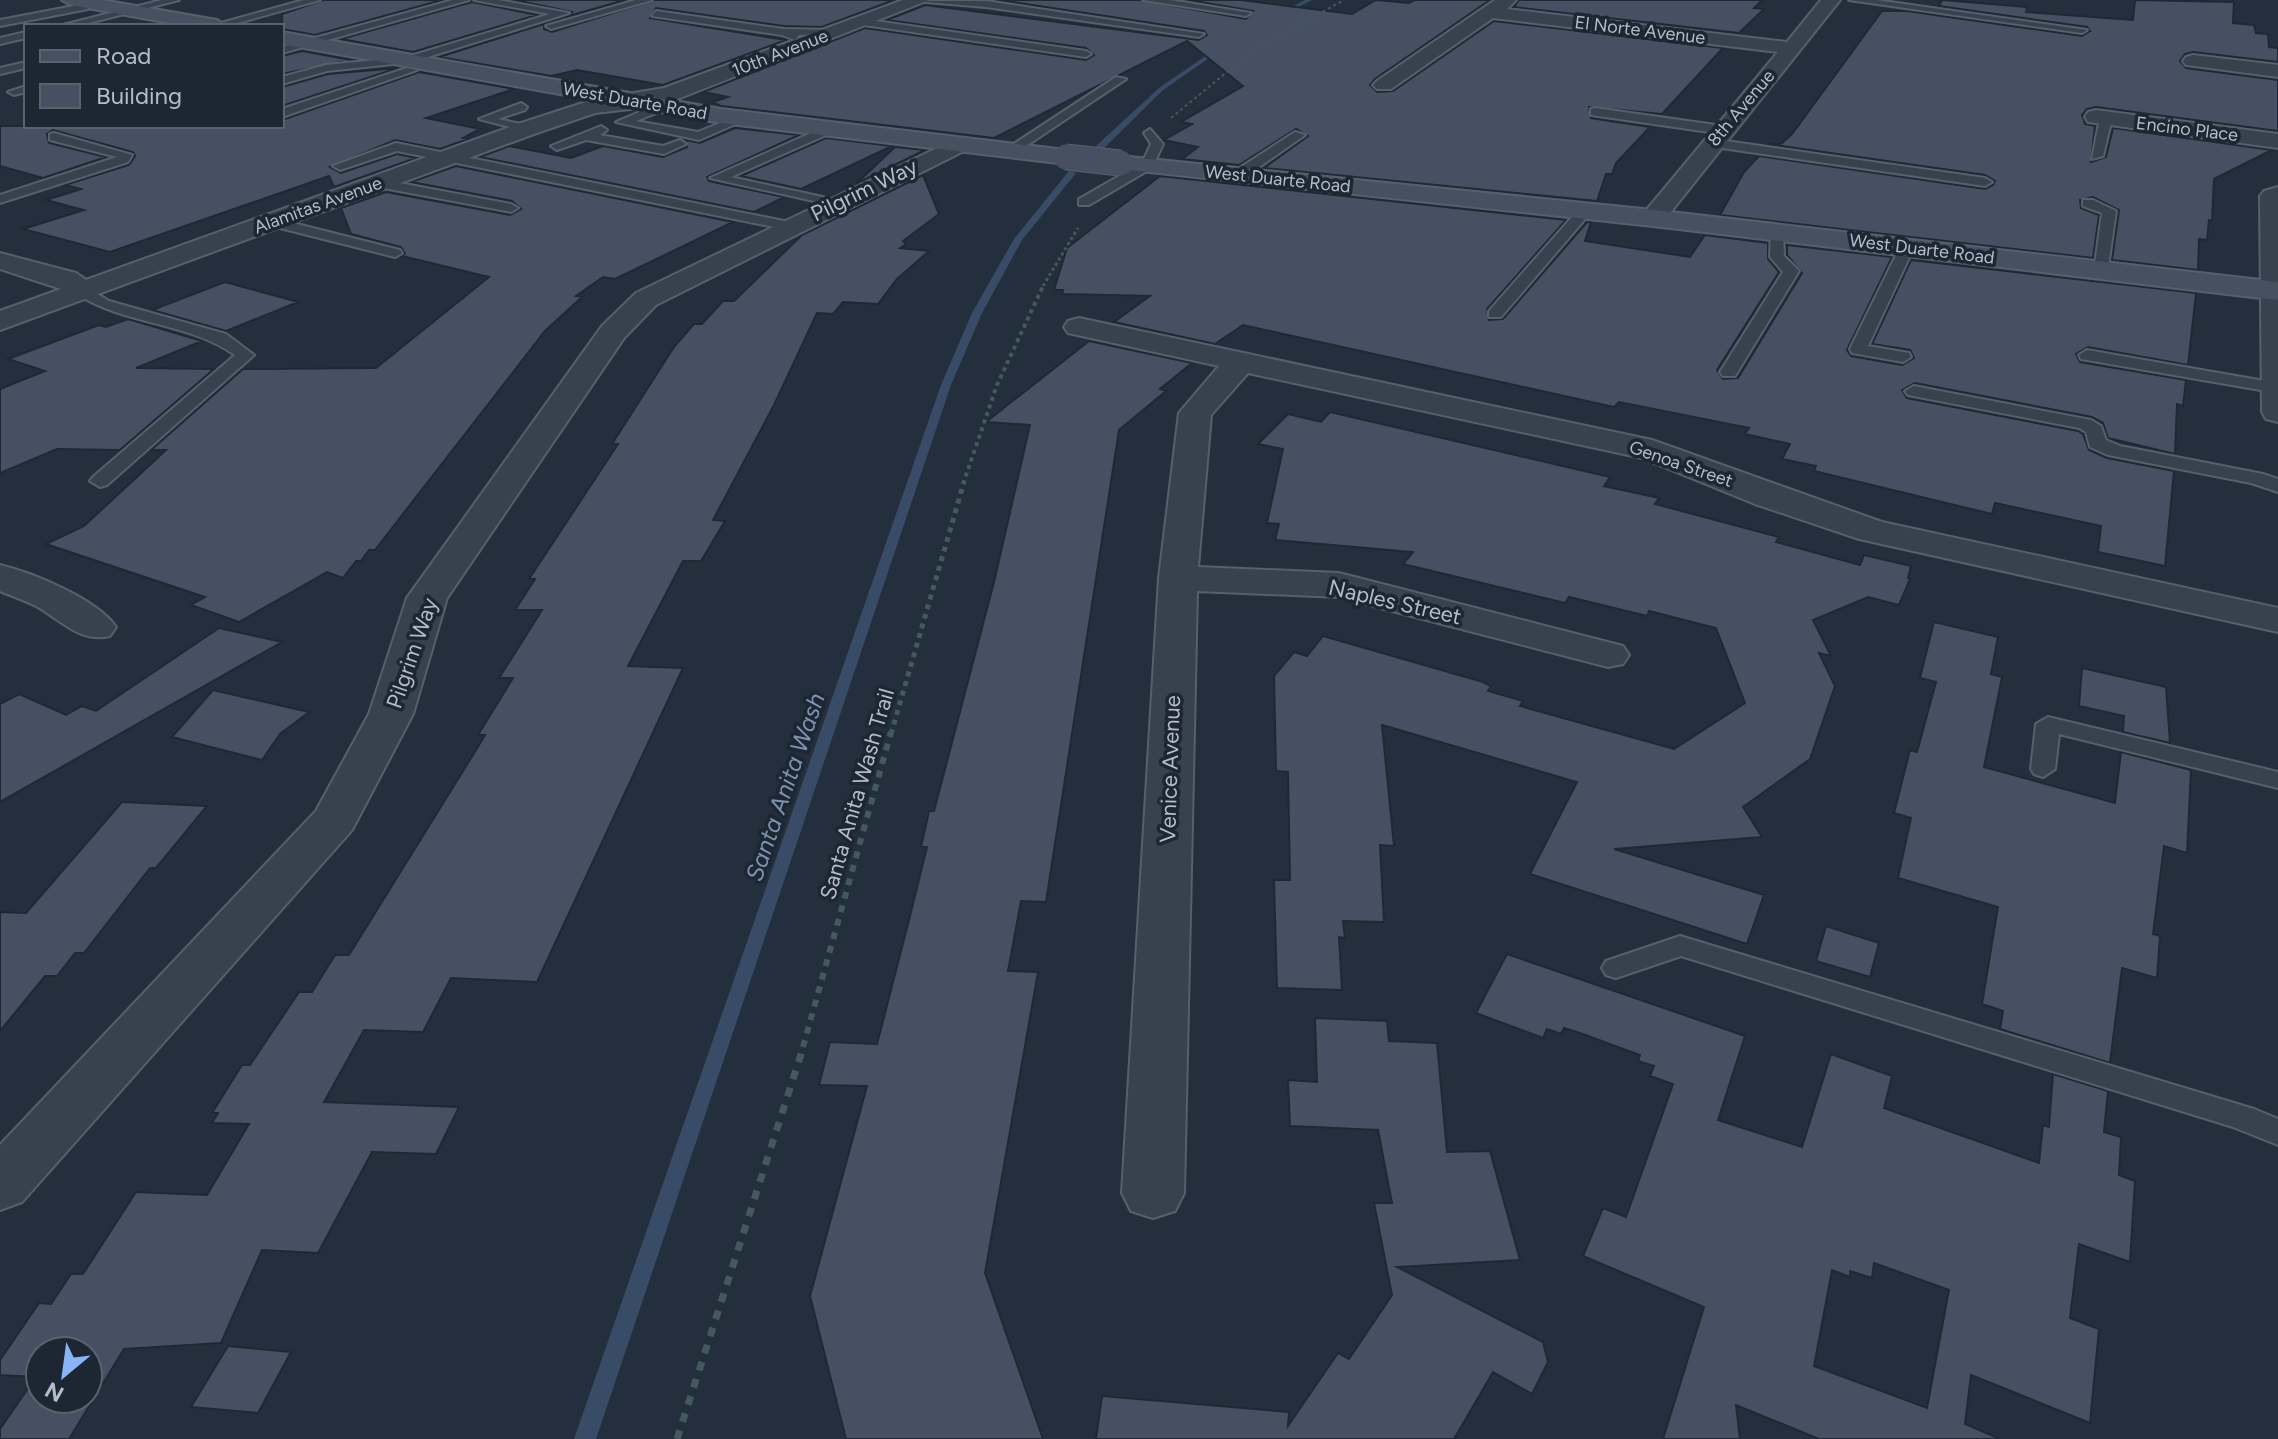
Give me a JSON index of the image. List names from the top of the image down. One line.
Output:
{"streets":{"main road":["West Duarte Road"],"street":["El Norte Avenue","10th Avenue","8th Avenue","Encino Place","Pilgrim Way","Alamitas Avenue","Genoa Street","Naples Street","Venice Avenue"],"path":["Santa Anita Wash Trail"]},"crossings":[["El Norte Avenue","8th Avenue"],["10th Avenue","West Duarte Road"],["10th Avenue","Alamitas Avenue"],["West Duarte Road","8th Avenue"],["West Duarte Road","Pilgrim Way"],["West Duarte Road","Alamitas Avenue"],["Genoa Street","Venice Avenue"],["Naples Street","Venice Avenue"]],"water":["Santa Anita Wash"],"legend":["Road","Building"],"north":"bottom left"}
